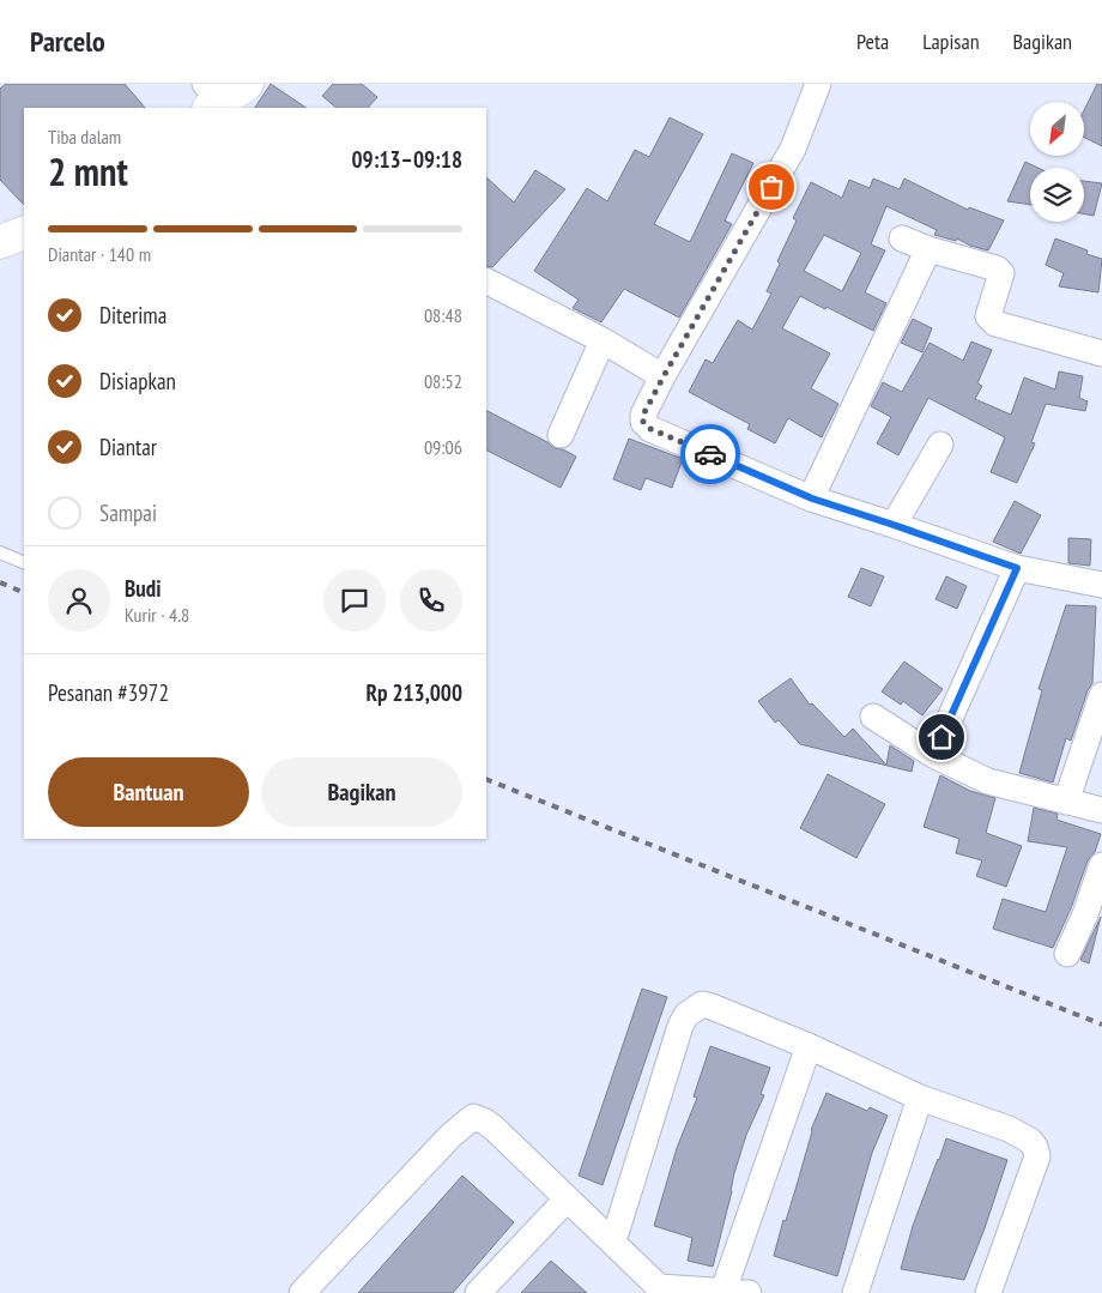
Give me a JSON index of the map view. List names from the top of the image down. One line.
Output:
{"north":"bottom left","page":{"header":"Parcelo","nav":["Peta","Lapisan","Bagikan"],"heading":["2 mnt","Tiba dalam","09:13–09:18"],"panel":["Budi","Kurir · 4.8","Pesanan #3972","Rp 213,000"],"bar":"Diantar · 140 m","list":[["Diterima","08:48"],["Disiapkan","08:52"],["Diantar","09:06"],"Sampai"],"buttons":["Bantuan","Bagikan"]}}
